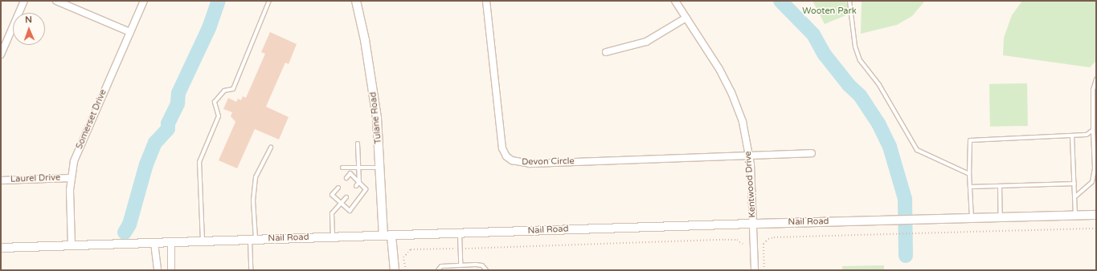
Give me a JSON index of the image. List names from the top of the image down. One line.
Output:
{"streets":{"street":["Tulane Road","Somerset Drive","Devon Circle","Laurel Drive","Kentwood Drive","Nail Road"]},"crossings":[["Tulane Road","Nail Road"],["Somerset Drive","Laurel Drive"],["Somerset Drive","Nail Road"],["Devon Circle","Kentwood Drive"],["Kentwood Drive","Nail Road"]],"parks":["Wooten Park"],"north":"top"}
